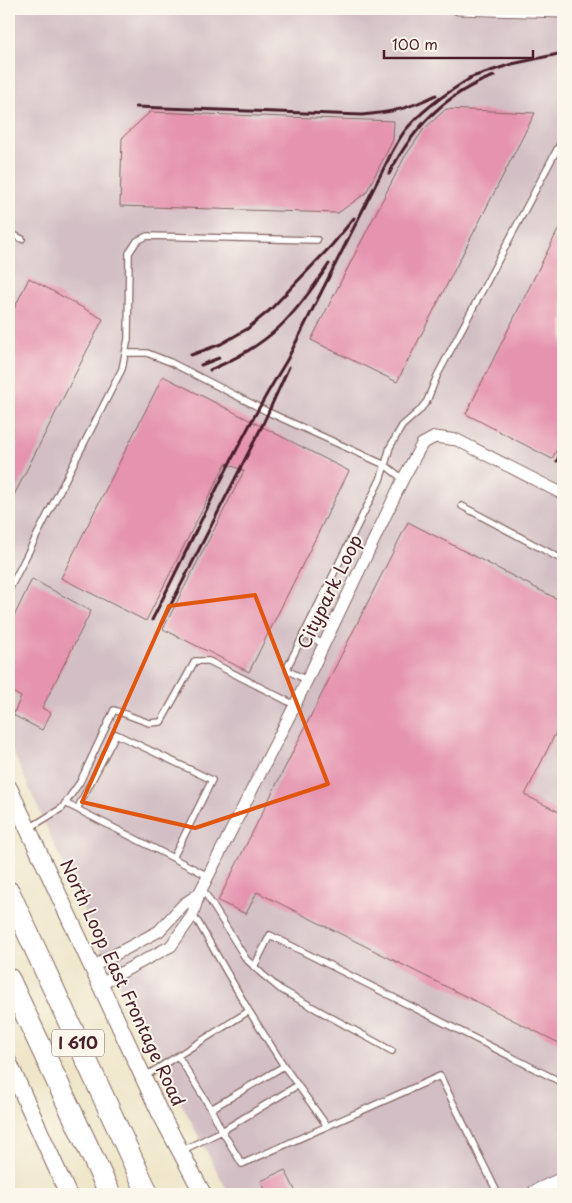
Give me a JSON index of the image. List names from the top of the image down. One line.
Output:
{"streets":{"highway":["I 610"],"main road":["North Loop East Frontage Road"],"street":["Citypark Loop"]},"crossings":[["Citypark Loop","North Loop East Frontage Road"]],"scale_bar":"100 m"}
